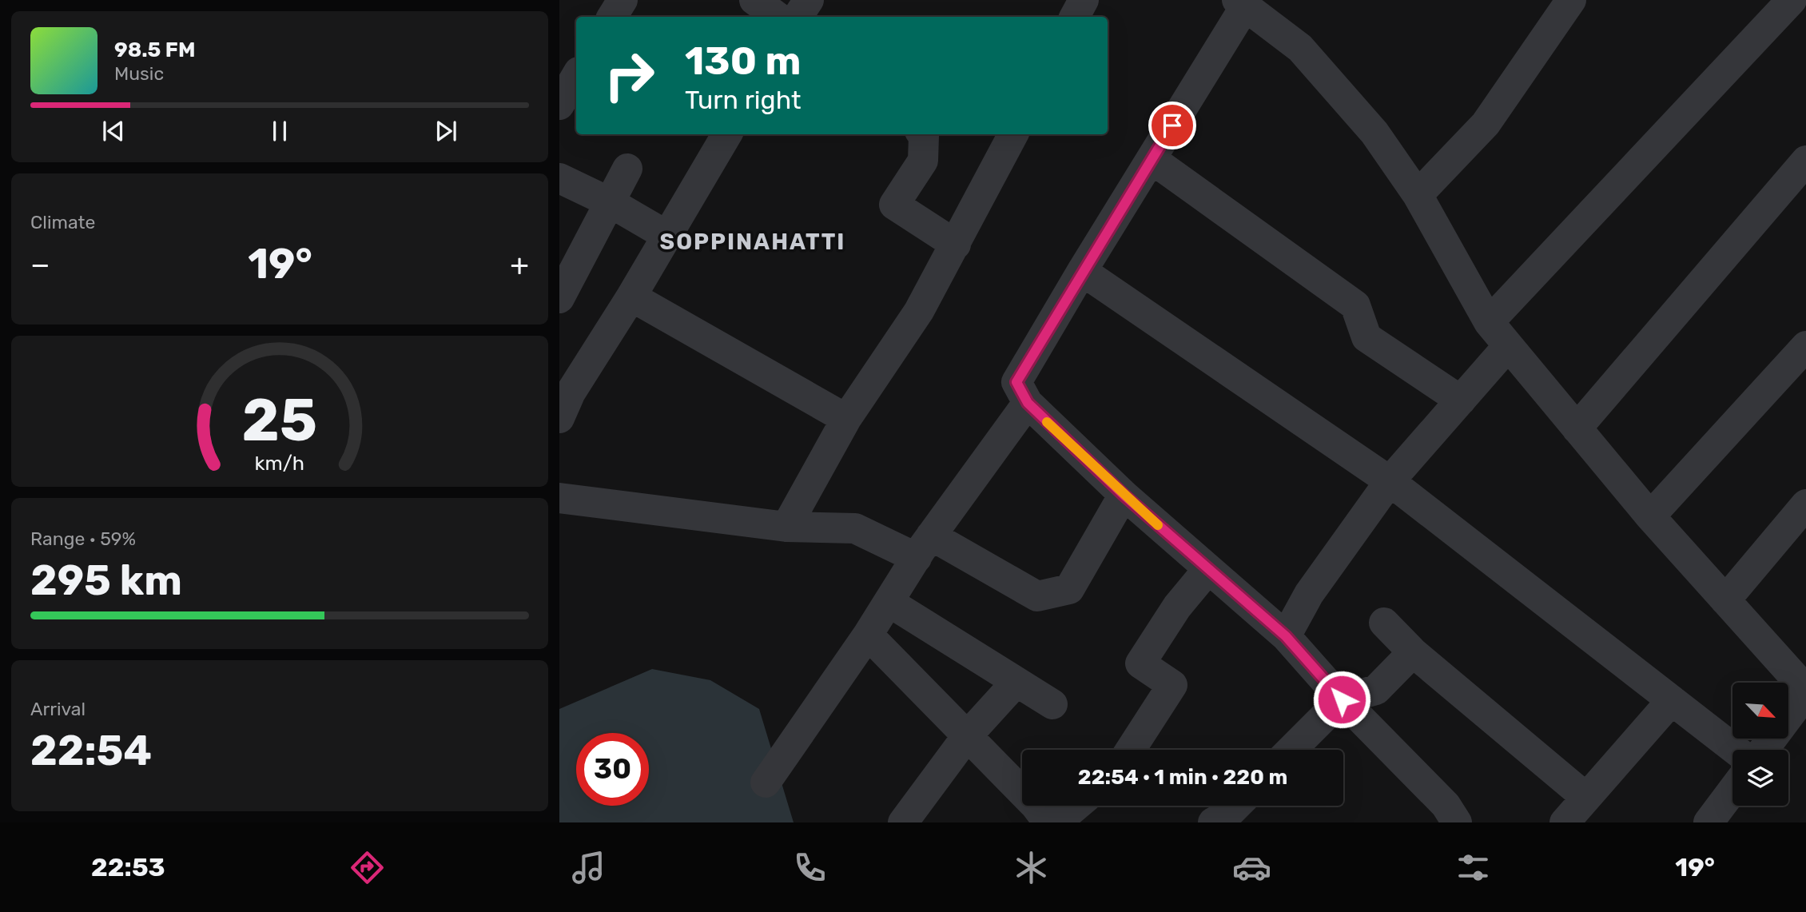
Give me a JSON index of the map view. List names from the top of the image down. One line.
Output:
{"districts":["SOPPINAHATTI"],"north":"bottom right","page":{"turn":["130 m","Turn right"],"song":["98.5 FM","Music"],"tile":["Climate",["Range · 59%","295 km"],["Arrival","22:54"]],"heat":["−","19°","+"],"limit":"30","trip":"22:54 · 1 min · 220 m","tabs":["22:53","19°"],"gauge":["25","km/h"]}}
